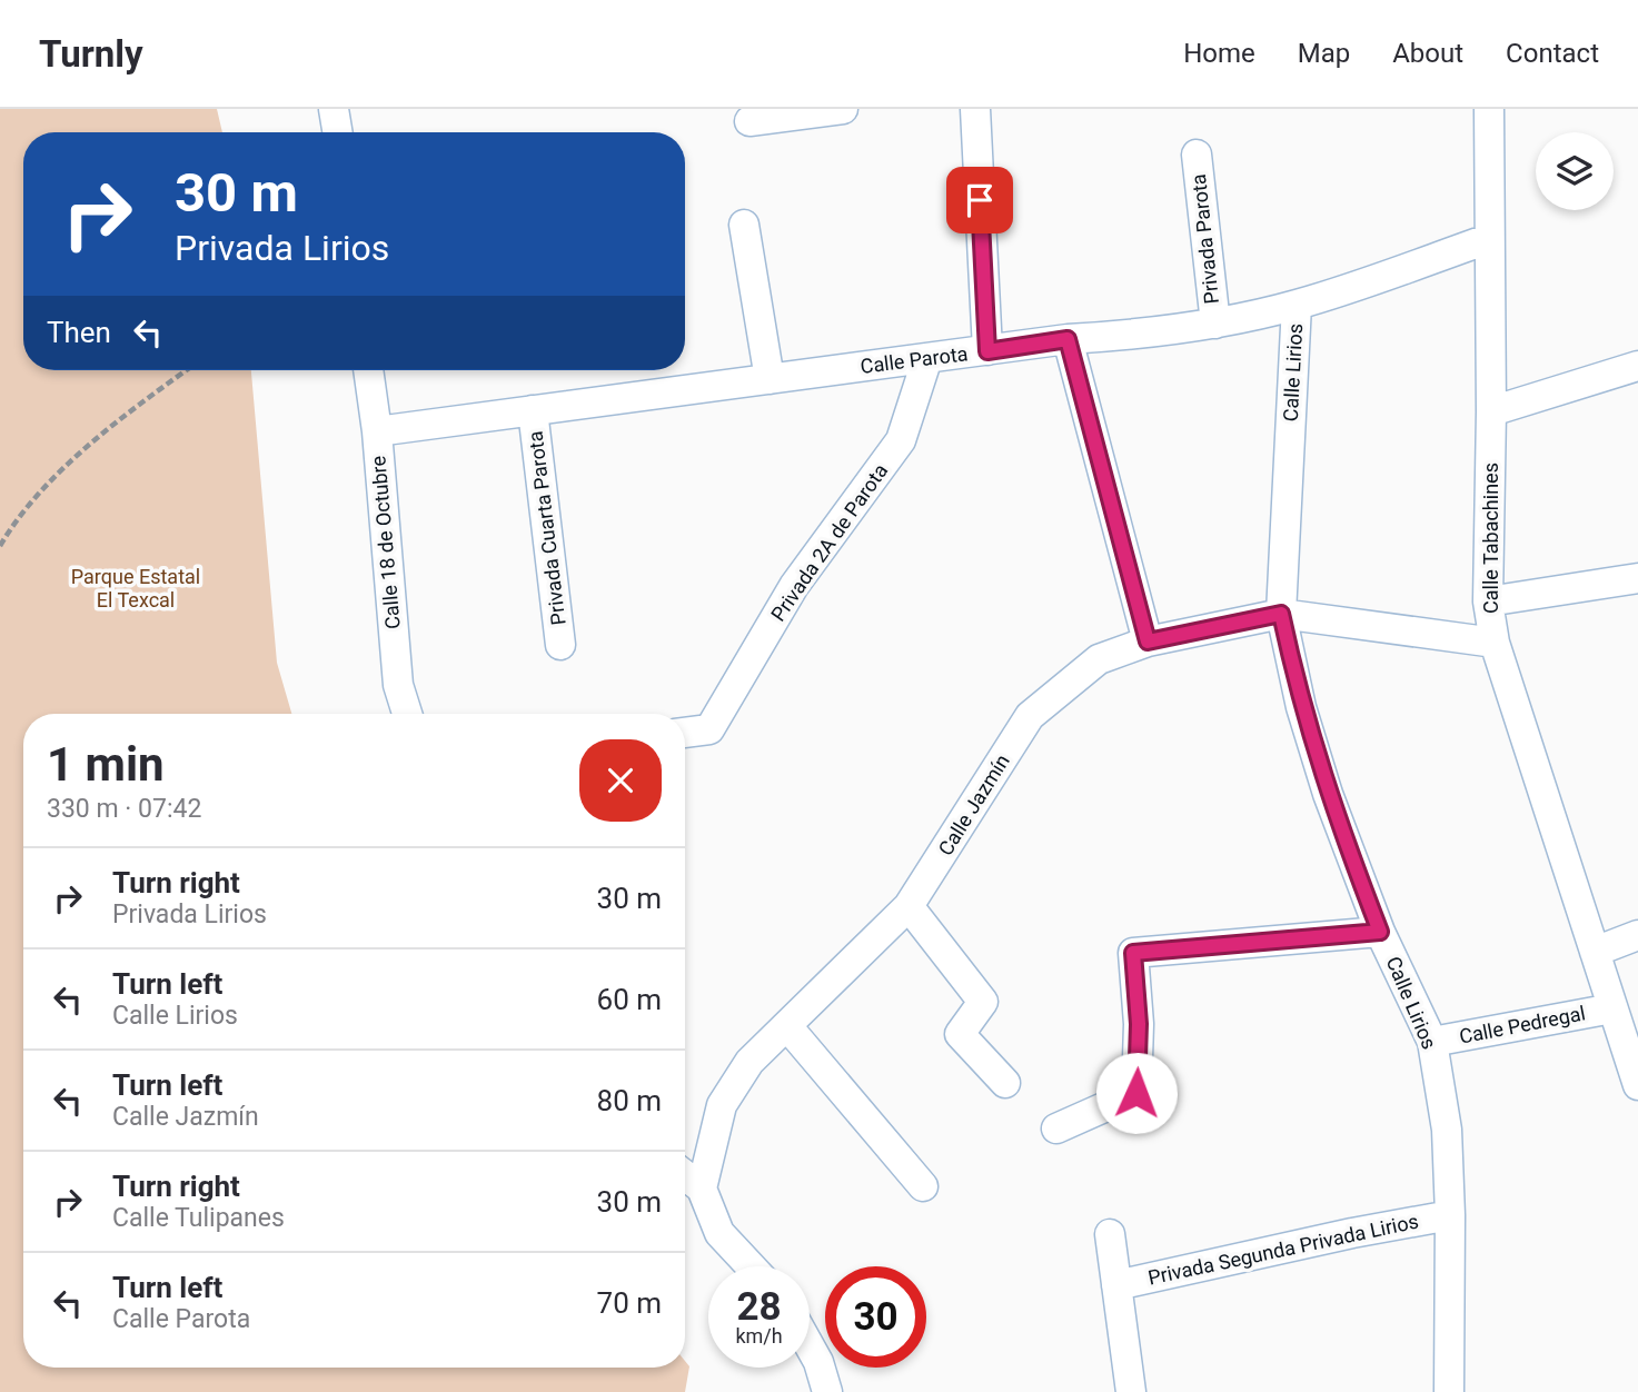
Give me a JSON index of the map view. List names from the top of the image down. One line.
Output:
{"streets":{"street":["Privada Parota","Calle Parota","Calle Lirios","Privada Cuarta Parota","Calle Tabachines","Calle 18 de Octubre","Privada 2A de Parota","Calle Jazmín","Calle Pedregal","Privada Segunda Privada Lirios"]},"crossings":[["Privada Parota","Calle Parota"],["Calle Parota","Calle Lirios"],["Calle Parota","Privada Cuarta Parota"],["Calle Parota","Calle Tabachines"],["Calle Parota","Calle 18 de Octubre"],["Calle Parota","Privada 2A de Parota"],["Calle Lirios","Calle Jazmín"],["Calle Lirios","Calle Pedregal"],["Calle Lirios","Privada Segunda Privada Lirios"],["Calle Tabachines","Calle Jazmín"],["Calle Tabachines","Calle Pedregal"]],"parks":["Parque Estatal El Texcal"],"page":{"header":"Turnly","nav":["Home","Map","About","Contact"],"turn":["30 m","Privada Lirios"],"then":"Then","heading":["1 min","330 m · 07:42"],"list":[{"name":"Turn right","note":"Privada Lirios","value":"30 m"},{"name":"Turn left","note":"Calle Lirios","value":"60 m"},{"name":"Turn left","note":"Calle Jazmín","value":"80 m"},{"name":"Turn right","note":"Calle Tulipanes","value":"30 m"},{"name":"Turn left","note":"Calle Parota","value":"70 m"}],"speed":"28 km/h","limit":"30"}}
